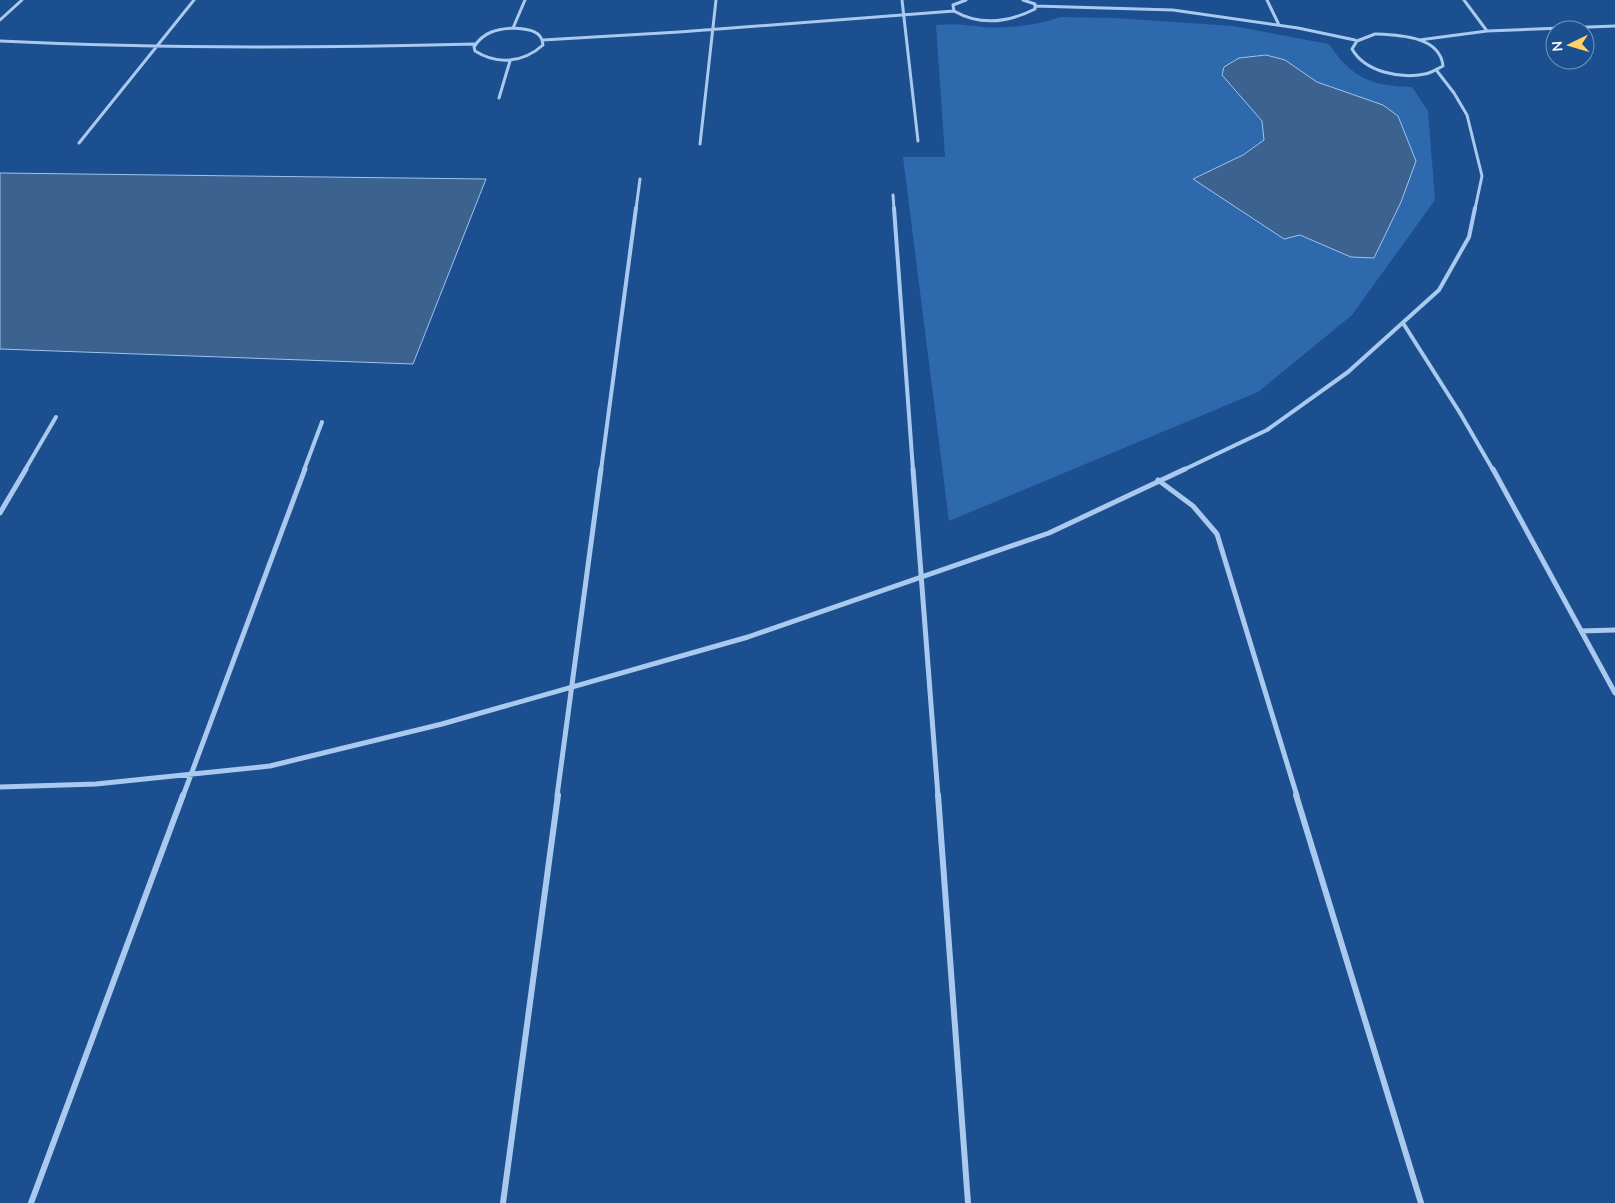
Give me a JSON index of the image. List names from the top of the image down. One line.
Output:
{"north":"left"}
